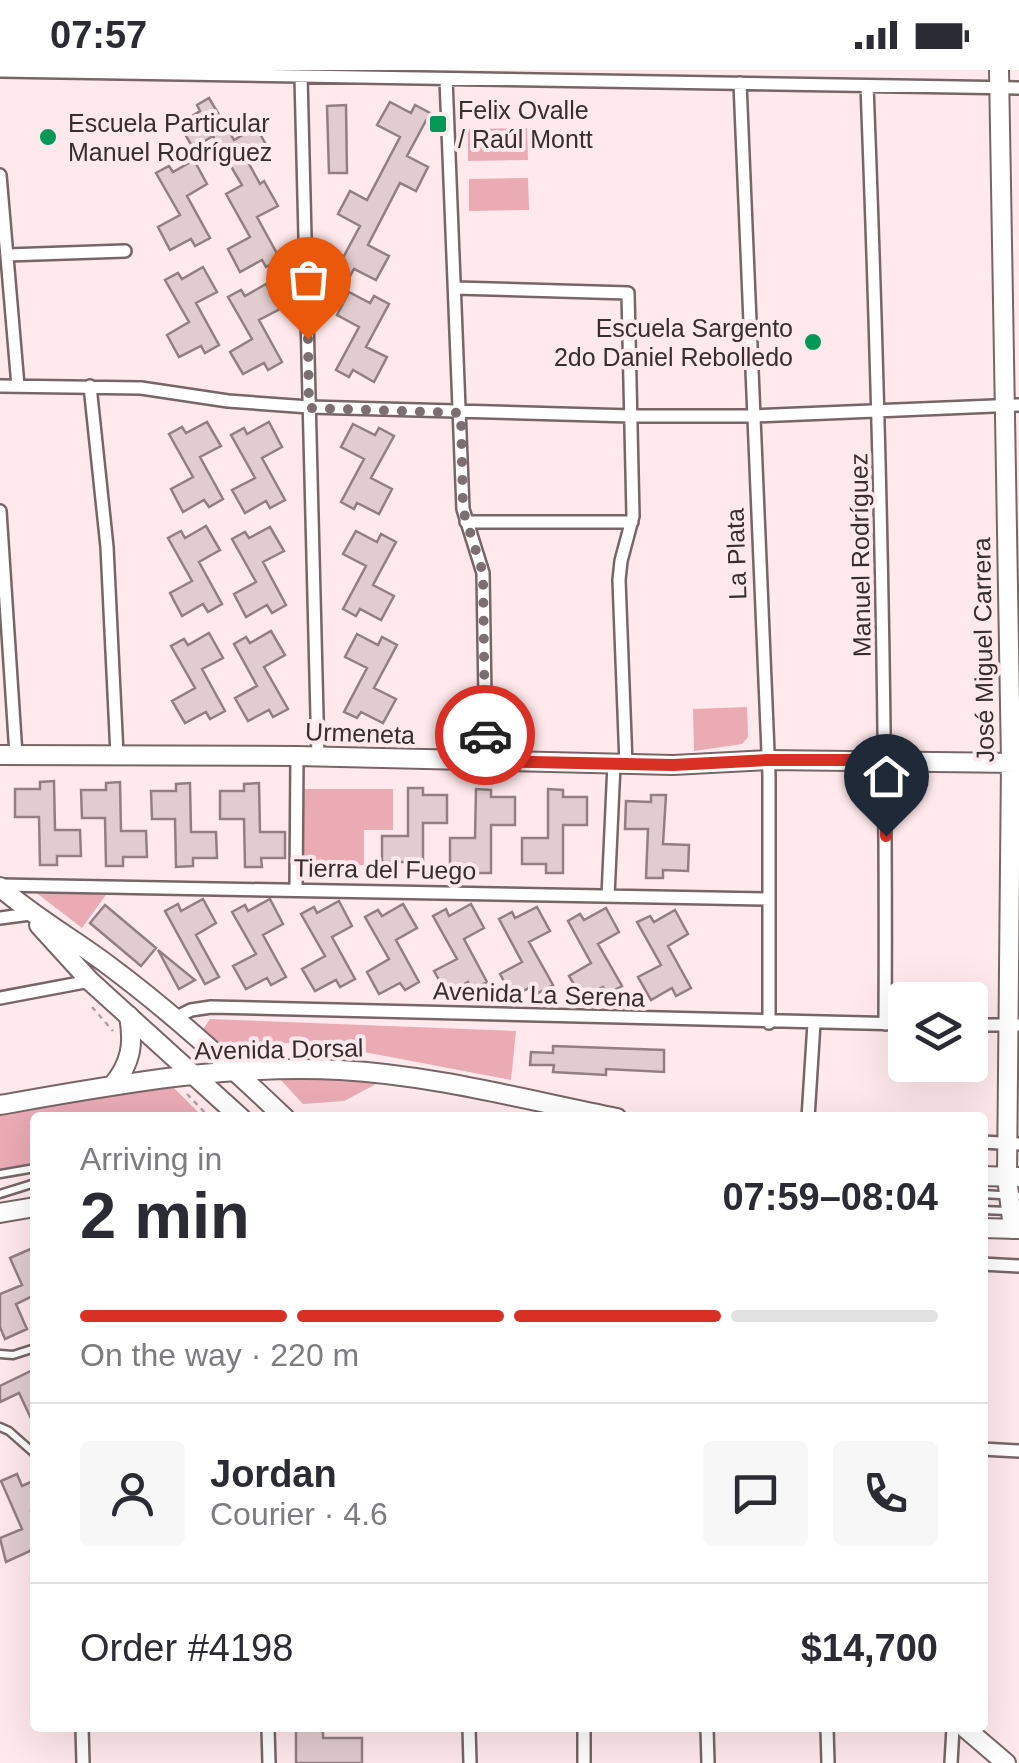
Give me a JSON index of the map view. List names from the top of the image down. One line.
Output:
{"streets":{"street":["La Plata","Manuel Rodríguez","José Miguel Carrera","Urmeneta","Tierra del Fuego","Avenida La Serena","Avenida Dorsal"]},"crossings":[["La Plata","Urmeneta"],["La Plata","Tierra del Fuego"],["La Plata","Avenida La Serena"],["Manuel Rodríguez","Urmeneta"],["Manuel Rodríguez","Avenida La Serena"],["José Miguel Carrera","Urmeneta"]],"places":{"transit":["Felix Ovalle / Raúl Montt"],"other":["Escuela Particular Manuel Rodríguez","Escuela Sargento 2do Daniel Rebolledo"]},"page":{"status":"07:57","heading":["2 min","Arriving in","07:59–08:04"],"panel":["Jordan","Courier · 4.6","Order #4198","$14,700"],"bar":"On the way · 220 m"}}
